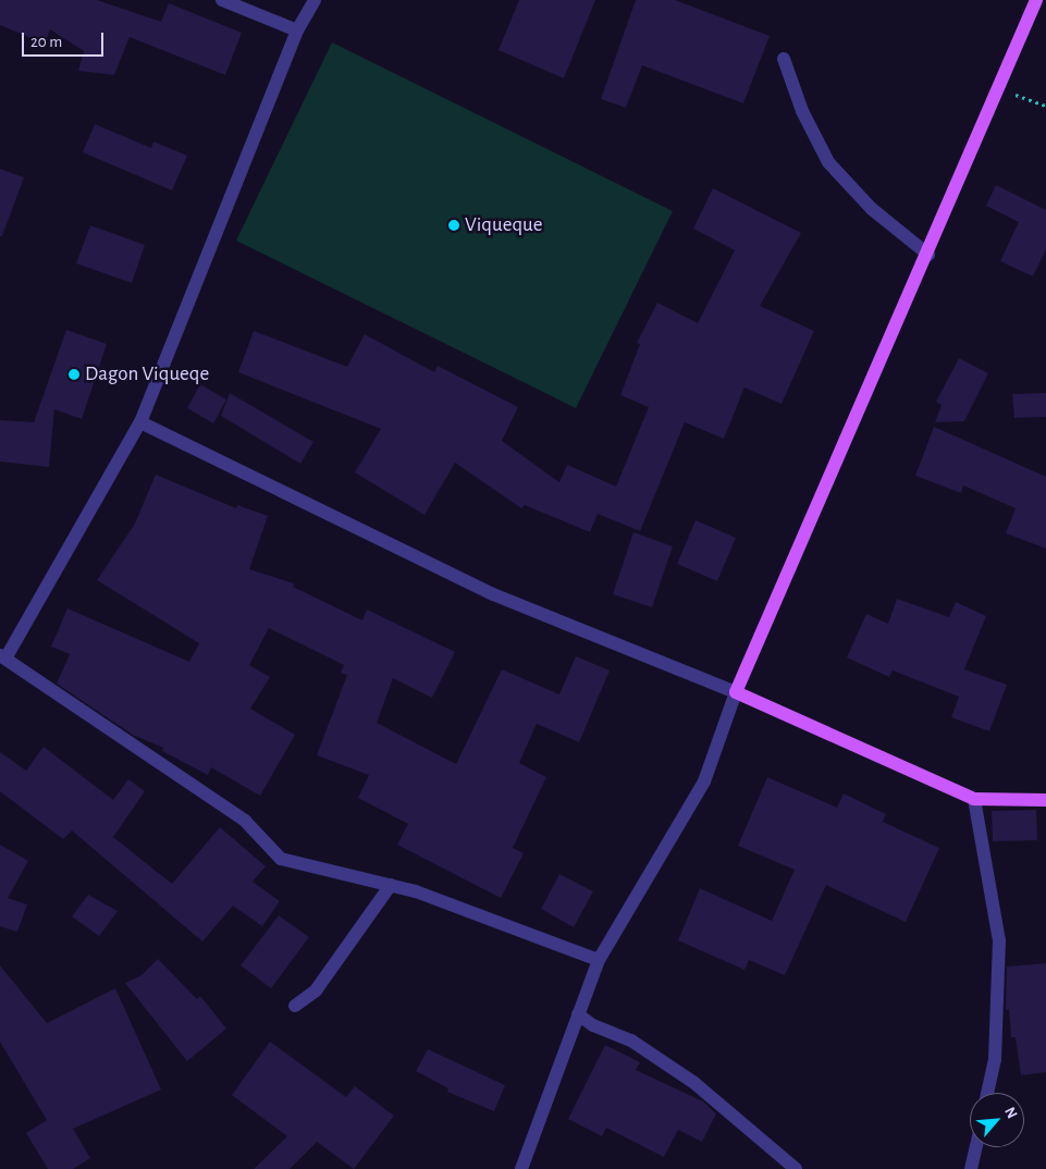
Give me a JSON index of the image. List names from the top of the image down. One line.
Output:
{"places":["Viqueque","Dagon Viqueqe"],"scale_bar":"20 m","north":"top right"}
